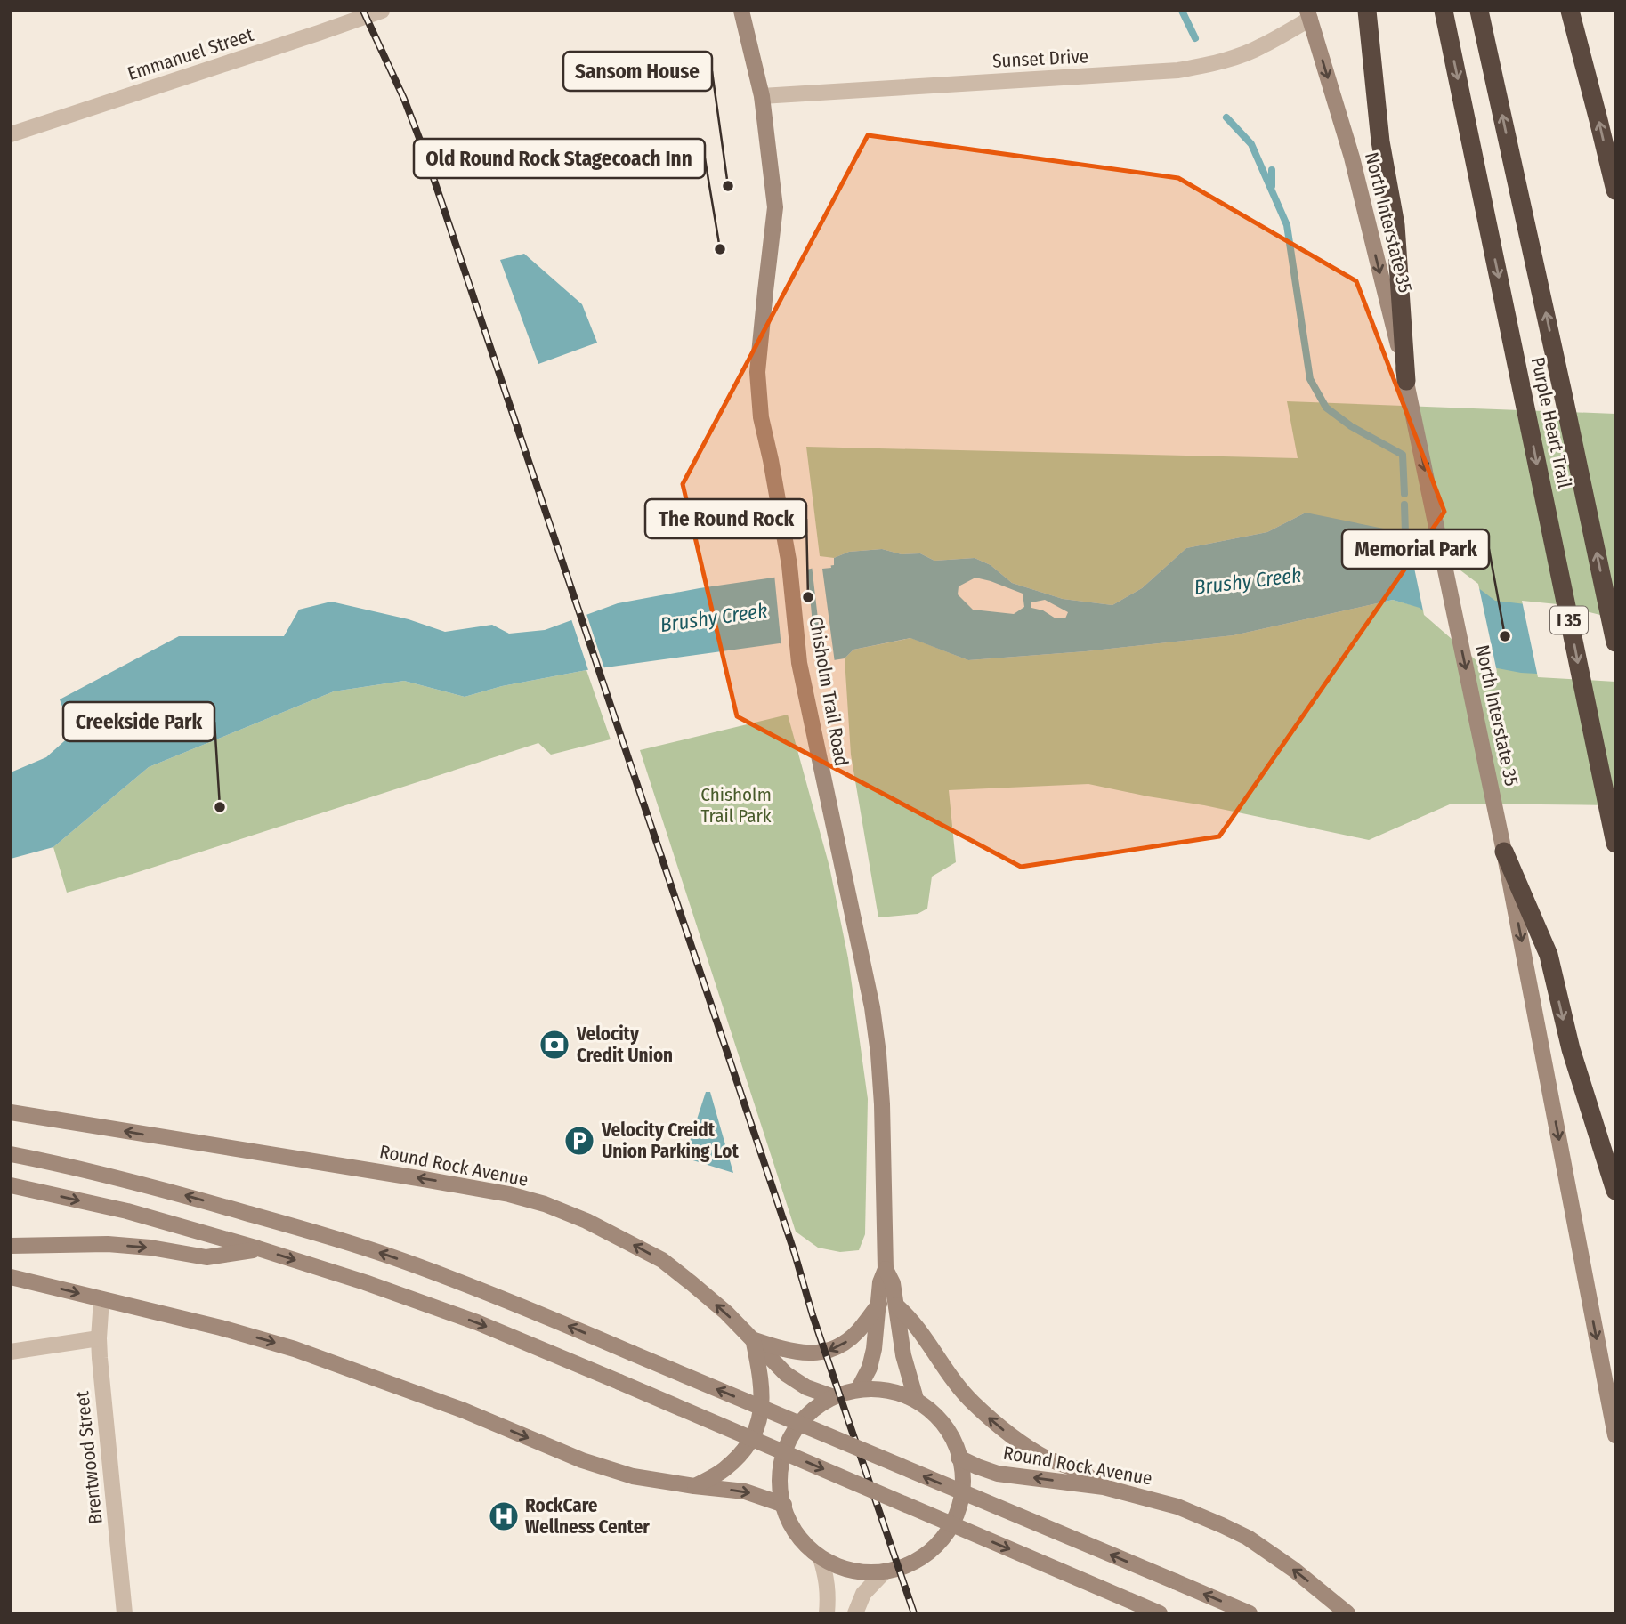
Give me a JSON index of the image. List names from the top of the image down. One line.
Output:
{"streets":{"highway":["Purple Heart Trail","I 35"],"main road":["North Interstate 35","Chisholm Trail Road","Round Rock Avenue"],"street":["Emmanuel Street","Sunset Drive","Brentwood Street"]},"crossings":[["Sunset Drive","North Interstate 35"],["Sunset Drive","Chisholm Trail Road"],["Chisholm Trail Road","Round Rock Avenue"]],"one_way":["North Interstate 35"],"water":["Brushy Creek"],"parks":["Chisholm Trail Park"],"places":{"other":["Sansom House","Old Round Rock Stagecoach Inn","The Round Rock","Memorial Park","Creekside Park"],"bank":["Velocity Credit Union"],"parking":["Velocity Creidt Union Parking Lot"],"hospital":["RockCare Wellness Center"]}}
